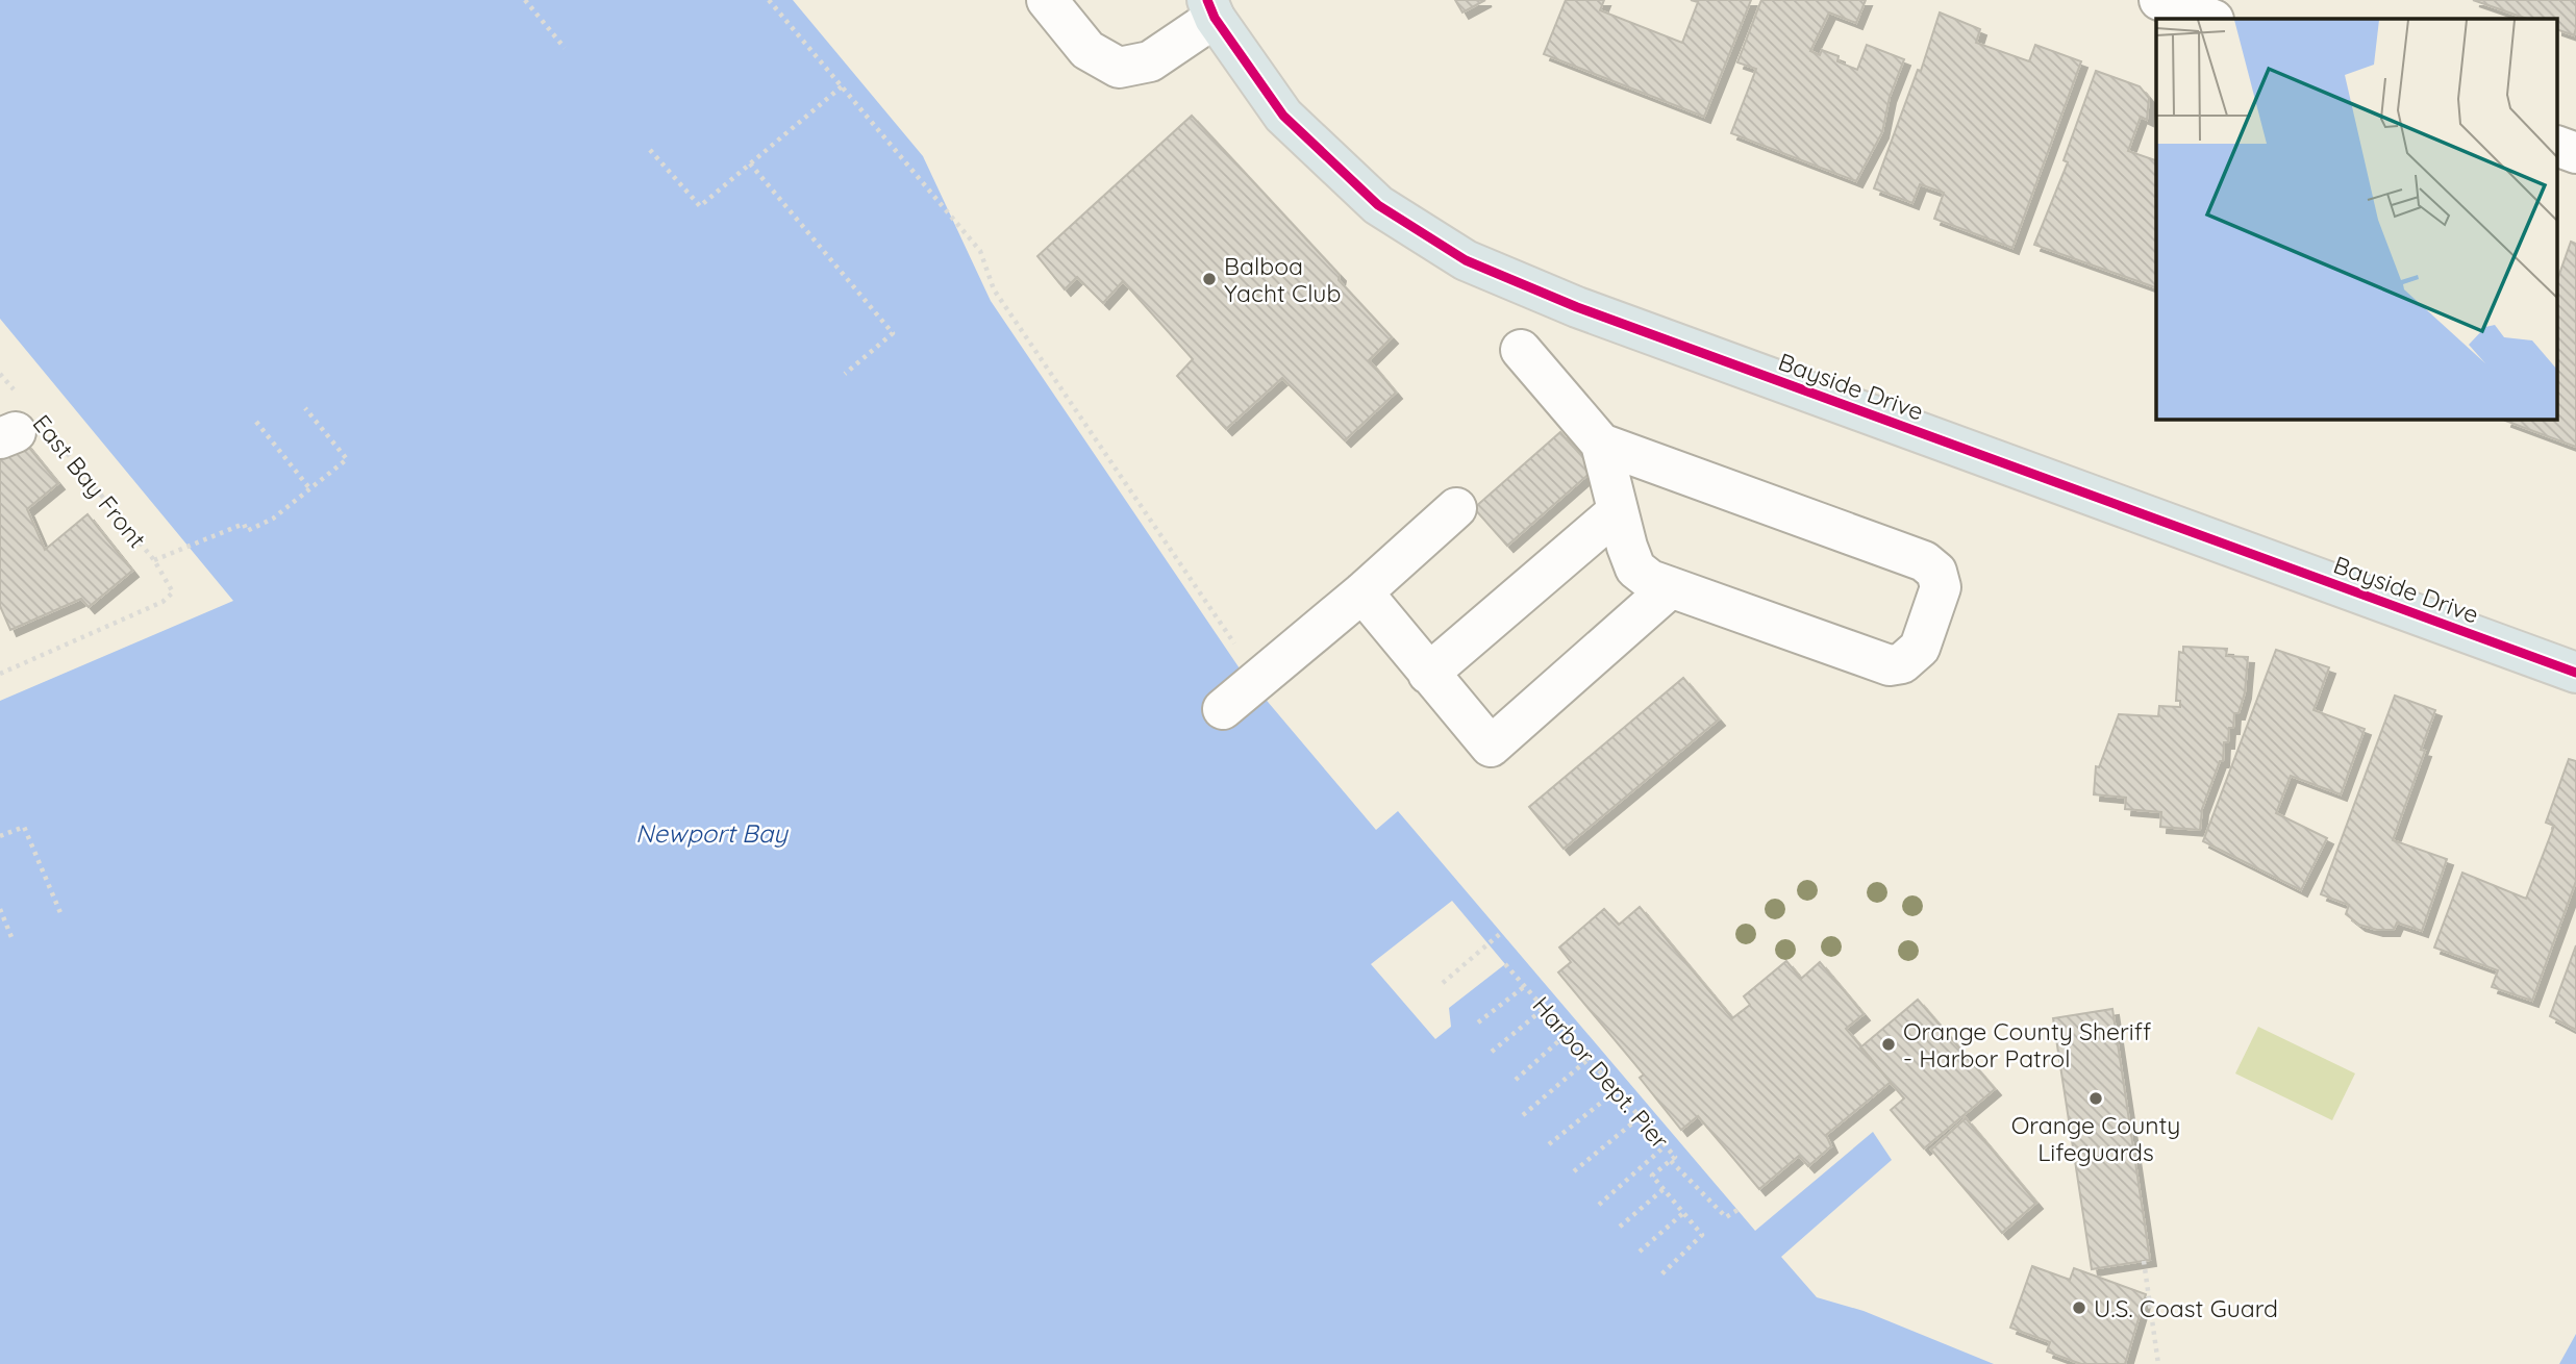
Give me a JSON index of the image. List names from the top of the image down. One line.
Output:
{"streets":{"main road":["Bayside Drive"],"path":["East Bay Front","Harbor Dept. Pier"]},"water":["Newport Bay"],"places":["Balboa Yacht Club","Orange County Sheriff - Harbor Patrol","Orange County Lifeguards","U.S. Coast Guard"]}
